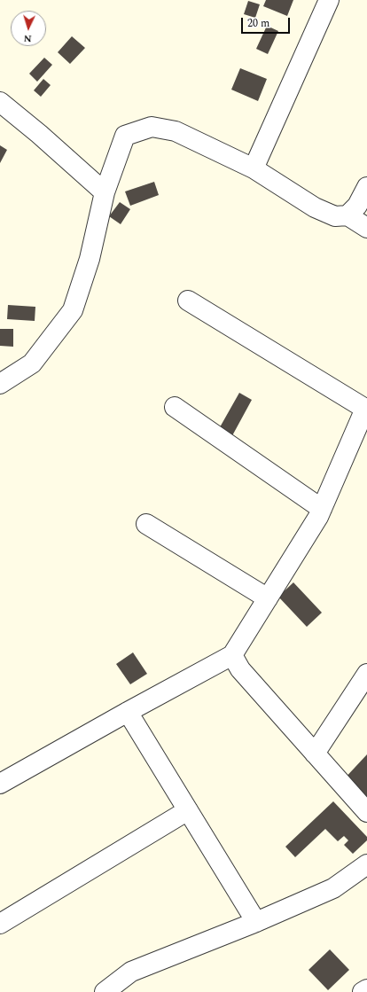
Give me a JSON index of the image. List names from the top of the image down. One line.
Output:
{"scale_bar":"20 m","north":"bottom"}
